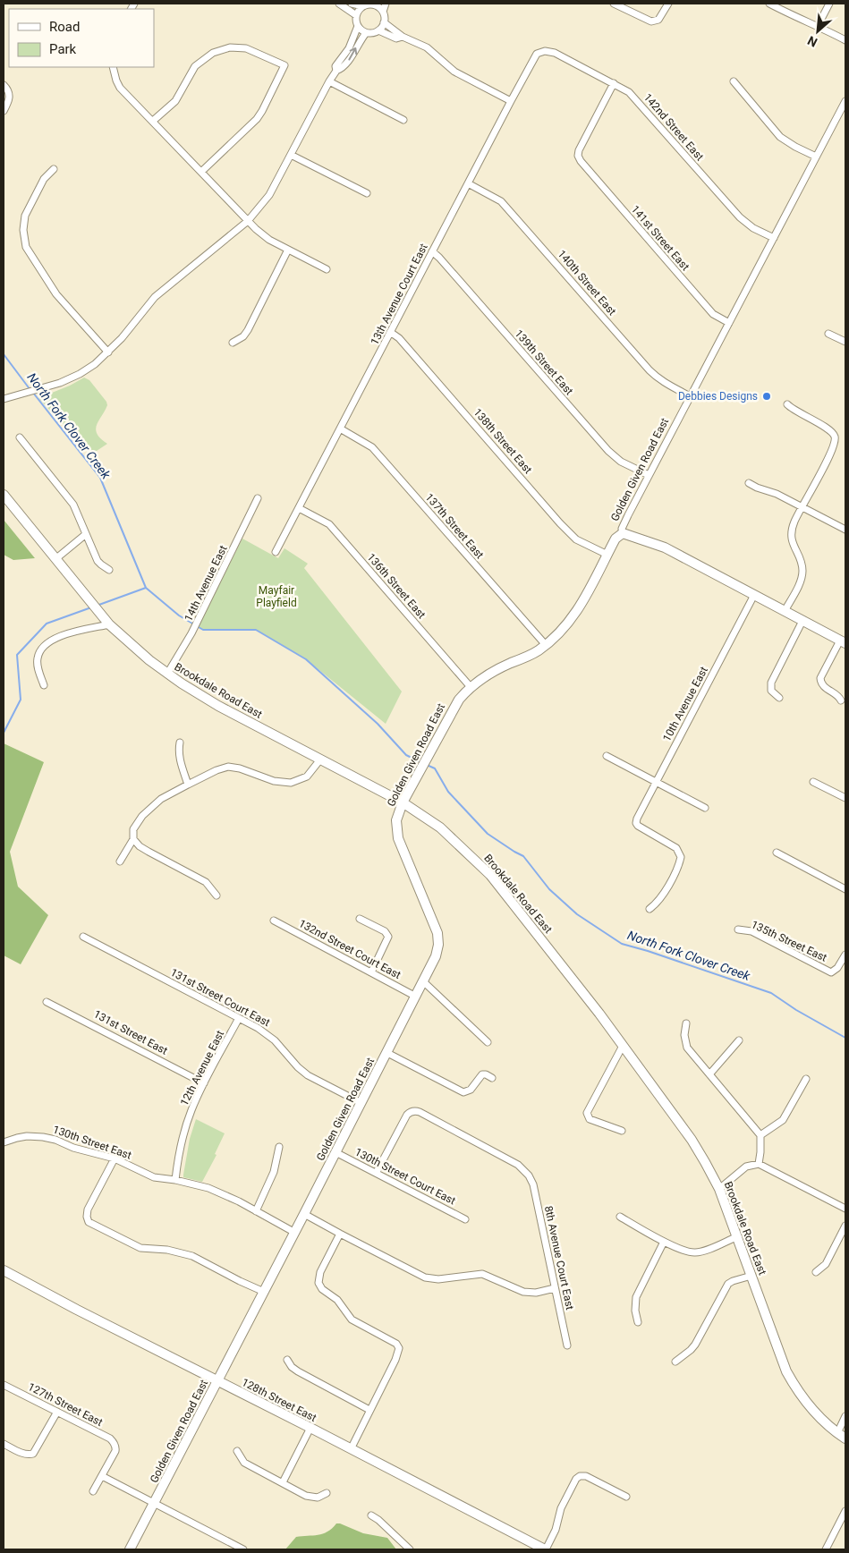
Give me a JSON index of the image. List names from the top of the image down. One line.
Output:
{"streets":{"street":["142nd Street East","141st Street East","140th Street East","13th Avenue Court East","139th Street East","138th Street East","Golden Given Road East","137th Street East","14th Avenue East","136th Street East","Brookdale Road East","10th Avenue East","135th Street East","132nd Street Court East","131st Street Court East","131st Street East","12th Avenue East","130th Street East","130th Street Court East","8th Avenue Court East","128th Street East","127th Street East"]},"crossings":[["142nd Street East","141st Street East"],["142nd Street East","13th Avenue Court East"],["142nd Street East","Golden Given Road East"],["141st Street East","Golden Given Road East"],["140th Street East","13th Avenue Court East"],["140th Street East","Golden Given Road East"],["13th Avenue Court East","139th Street East"],["13th Avenue Court East","138th Street East"],["13th Avenue Court East","137th Street East"],["13th Avenue Court East","136th Street East"],["139th Street East","Golden Given Road East"],["138th Street East","Golden Given Road East"],["Golden Given Road East","137th Street East"],["Golden Given Road East","136th Street East"],["Golden Given Road East","Brookdale Road East"],["Golden Given Road East","132nd Street Court East"],["Golden Given Road East","131st Street Court East"],["Golden Given Road East","130th Street East"],["Golden Given Road East","130th Street Court East"],["Golden Given Road East","128th Street East"],["14th Avenue East","Brookdale Road East"],["131st Street Court East","12th Avenue East"],["131st Street East","12th Avenue East"],["12th Avenue East","130th Street East"],["130th Street Court East","8th Avenue Court East"]],"water":["North Fork Clover Creek"],"parks":["Mayfair Playfield"],"places":["Debbies Designs"],"legend":["Road","Park"],"north":"bottom left"}
